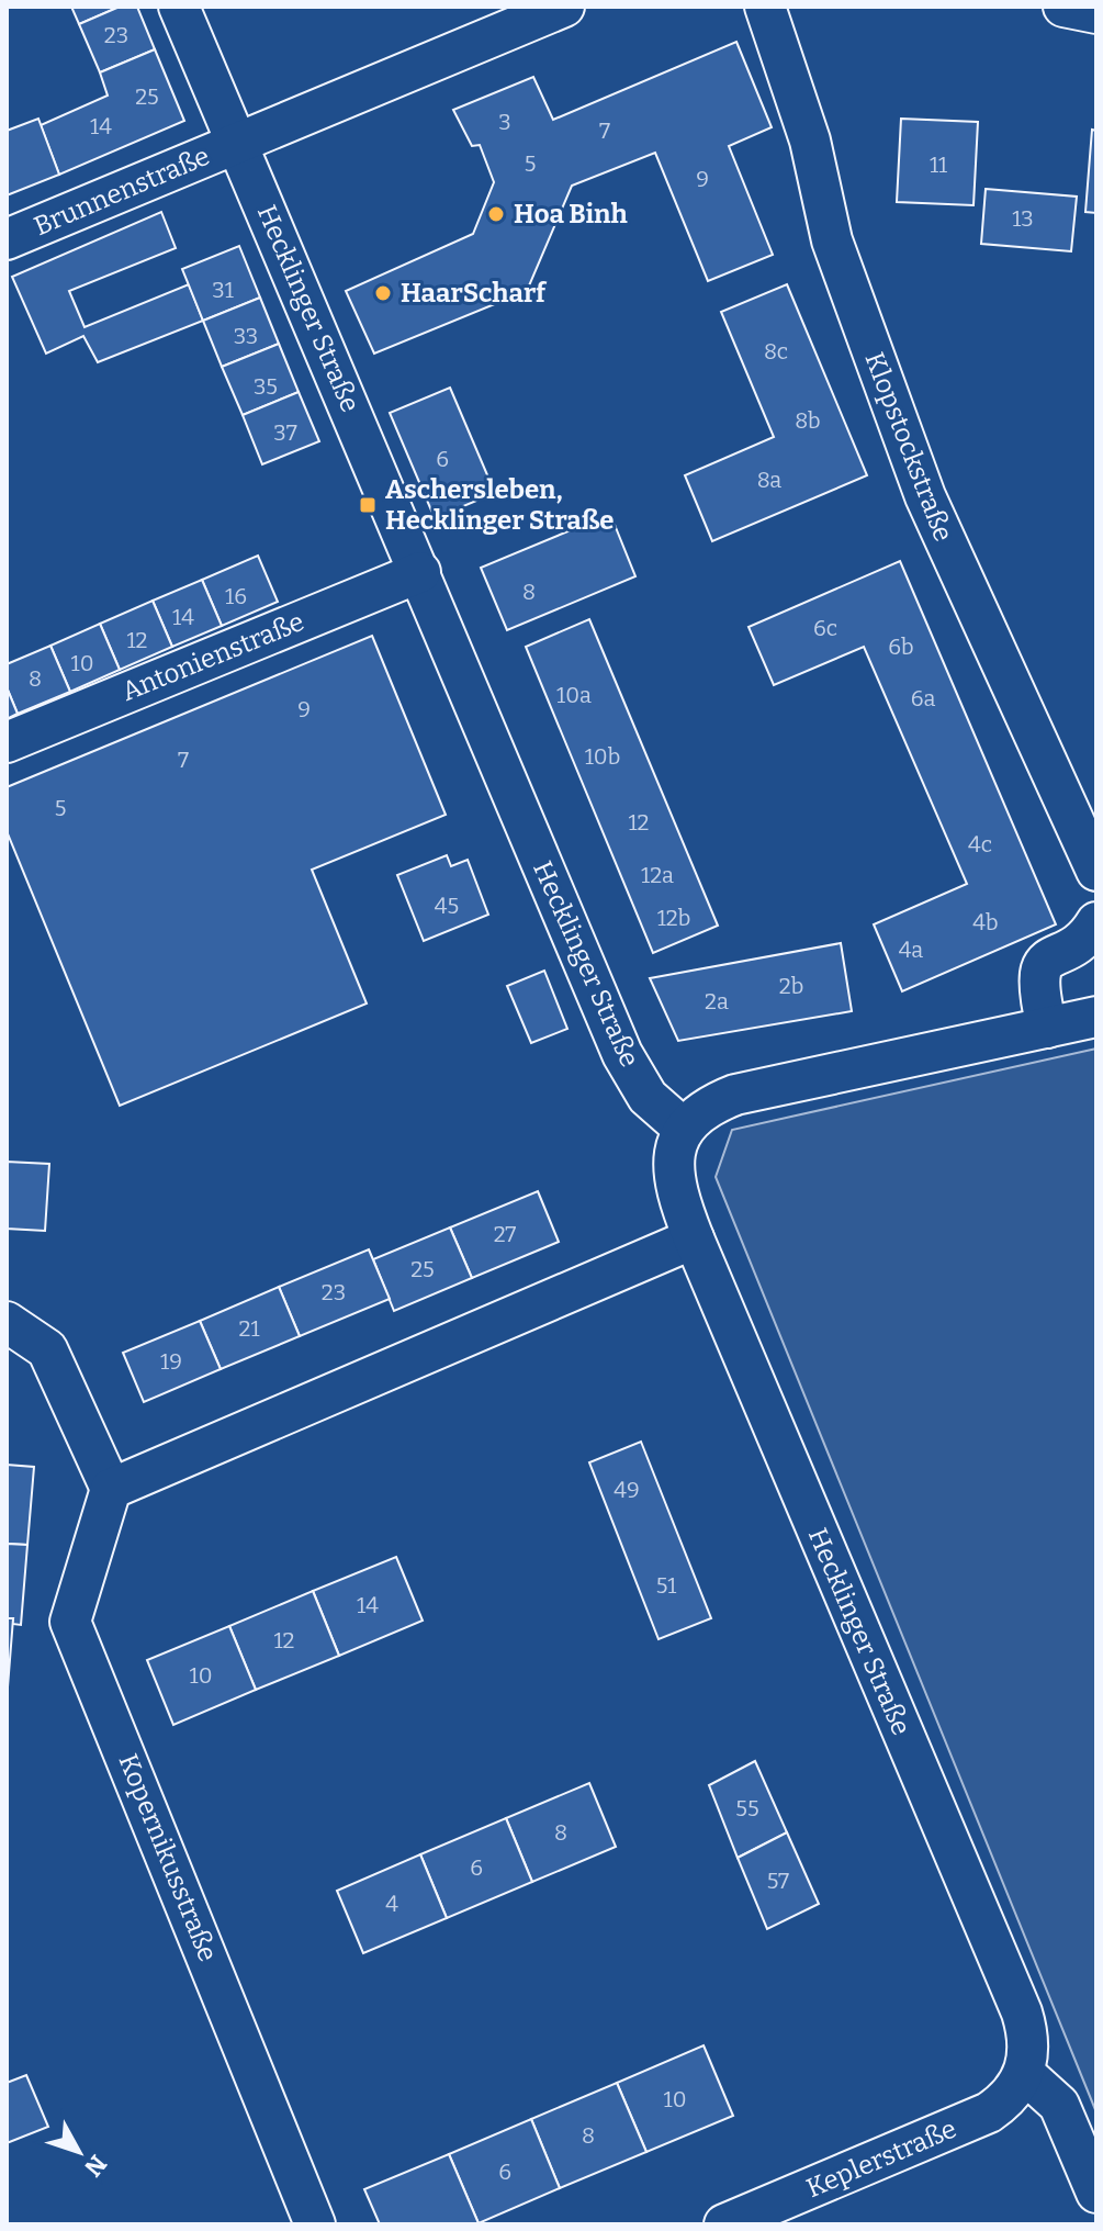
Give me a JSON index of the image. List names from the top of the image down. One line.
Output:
{"streets":{"street":["Brunnenstraße","Hecklinger Straße","Klopstockstraße","Antonienstraße","Kopernikusstraße","Keplerstraße"]},"crossings":[["Brunnenstraße","Hecklinger Straße"],["Hecklinger Straße","Antonienstraße"],["Hecklinger Straße","Keplerstraße"]],"places":{"other":["Hoa Binh","HaarScharf"],"transit":["Aschersleben, Hecklinger Straße"]},"house_numbers":["23","25","3","14","7","5","11","9","13","31","33","8c","35","8b","37","6","8a","8","16","14","6c","12","6b","10","8","10a","6a","9","10b","7","5","12","4c","12a","45","12b","4b","4a","2b","2a","27","25","23","21","19","49","51","14","12","10","55","8","6","57","4","10","8","6"],"north":"bottom right"}
